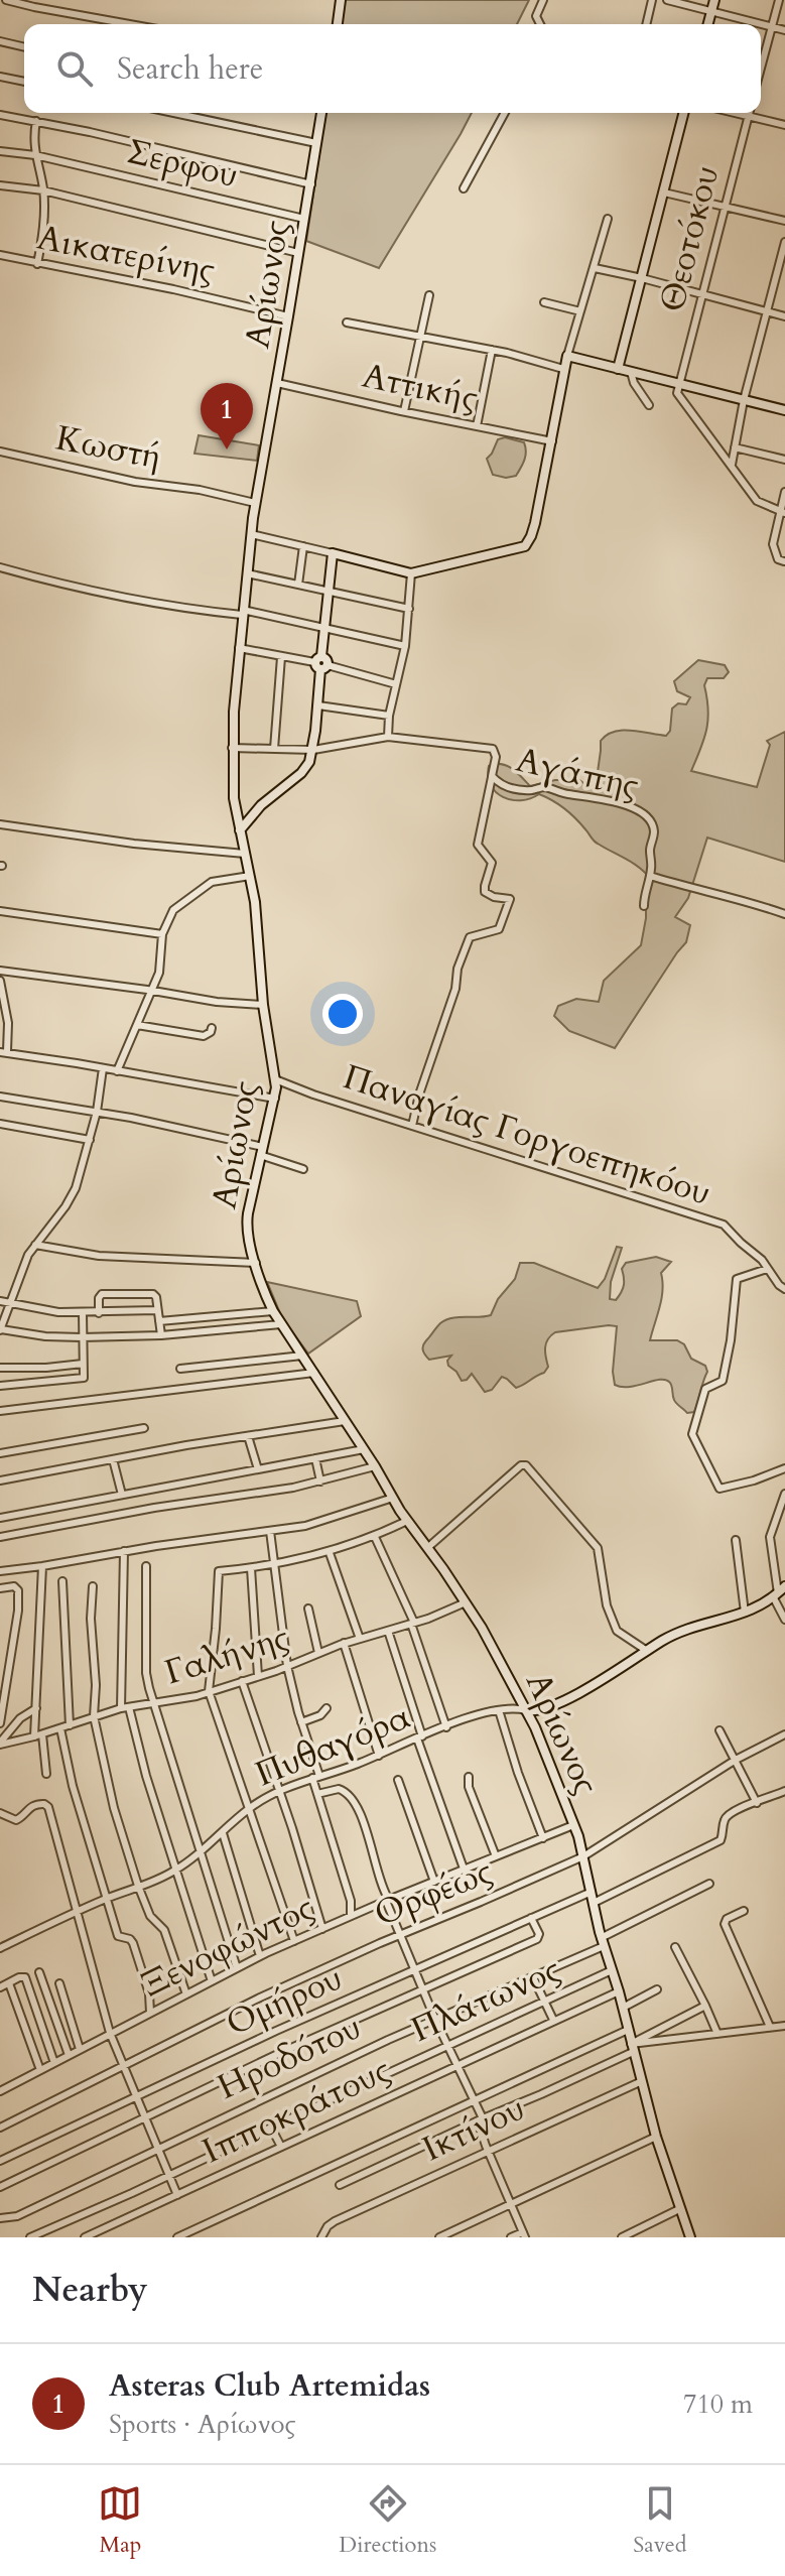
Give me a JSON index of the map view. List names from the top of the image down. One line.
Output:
{"streets":{"street":["Σερφου","Θεοτόκου","Αικατερίνης","Αρίωνος","Αττικής","Κωστή","Αγάπης","Παναγίας Γοργοεπηκόου","Γαλήνης","Πυθαγόρα","Ορφέως","Ξενοφώντος","Πλάτωνος","Ομήρου","Ηροδότου","Ιπποκράτους","Ικτίνου"]},"crossings":[["Σερφου","Αρίωνος"],["Αικατερίνης","Αρίωνος"],["Αρίωνος","Αττικής"],["Αρίωνος","Κωστή"],["Αρίωνος","Παναγίας Γοργοεπηκόου"],["Αρίωνος","Γαλήνης"],["Αρίωνος","Πυθαγόρα"],["Αρίωνος","Ορφέως"],["Αρίωνος","Ξενοφώντος"],["Αρίωνος","Πλάτωνος"],["Αρίωνος","Ομήρου"],["Αρίωνος","Ηροδότου"],["Αρίωνος","Ιπποκράτους"],["Αρίωνος","Ικτίνου"]],"page":{"search":"Search here","pins":"1","heading":"Nearby","list":[{"mark":"1","name":"Asteras Club Artemidas","note":"Sports · Αρίωνος","value":"710 m"}],"nav":["Map","Directions","Saved"]}}
